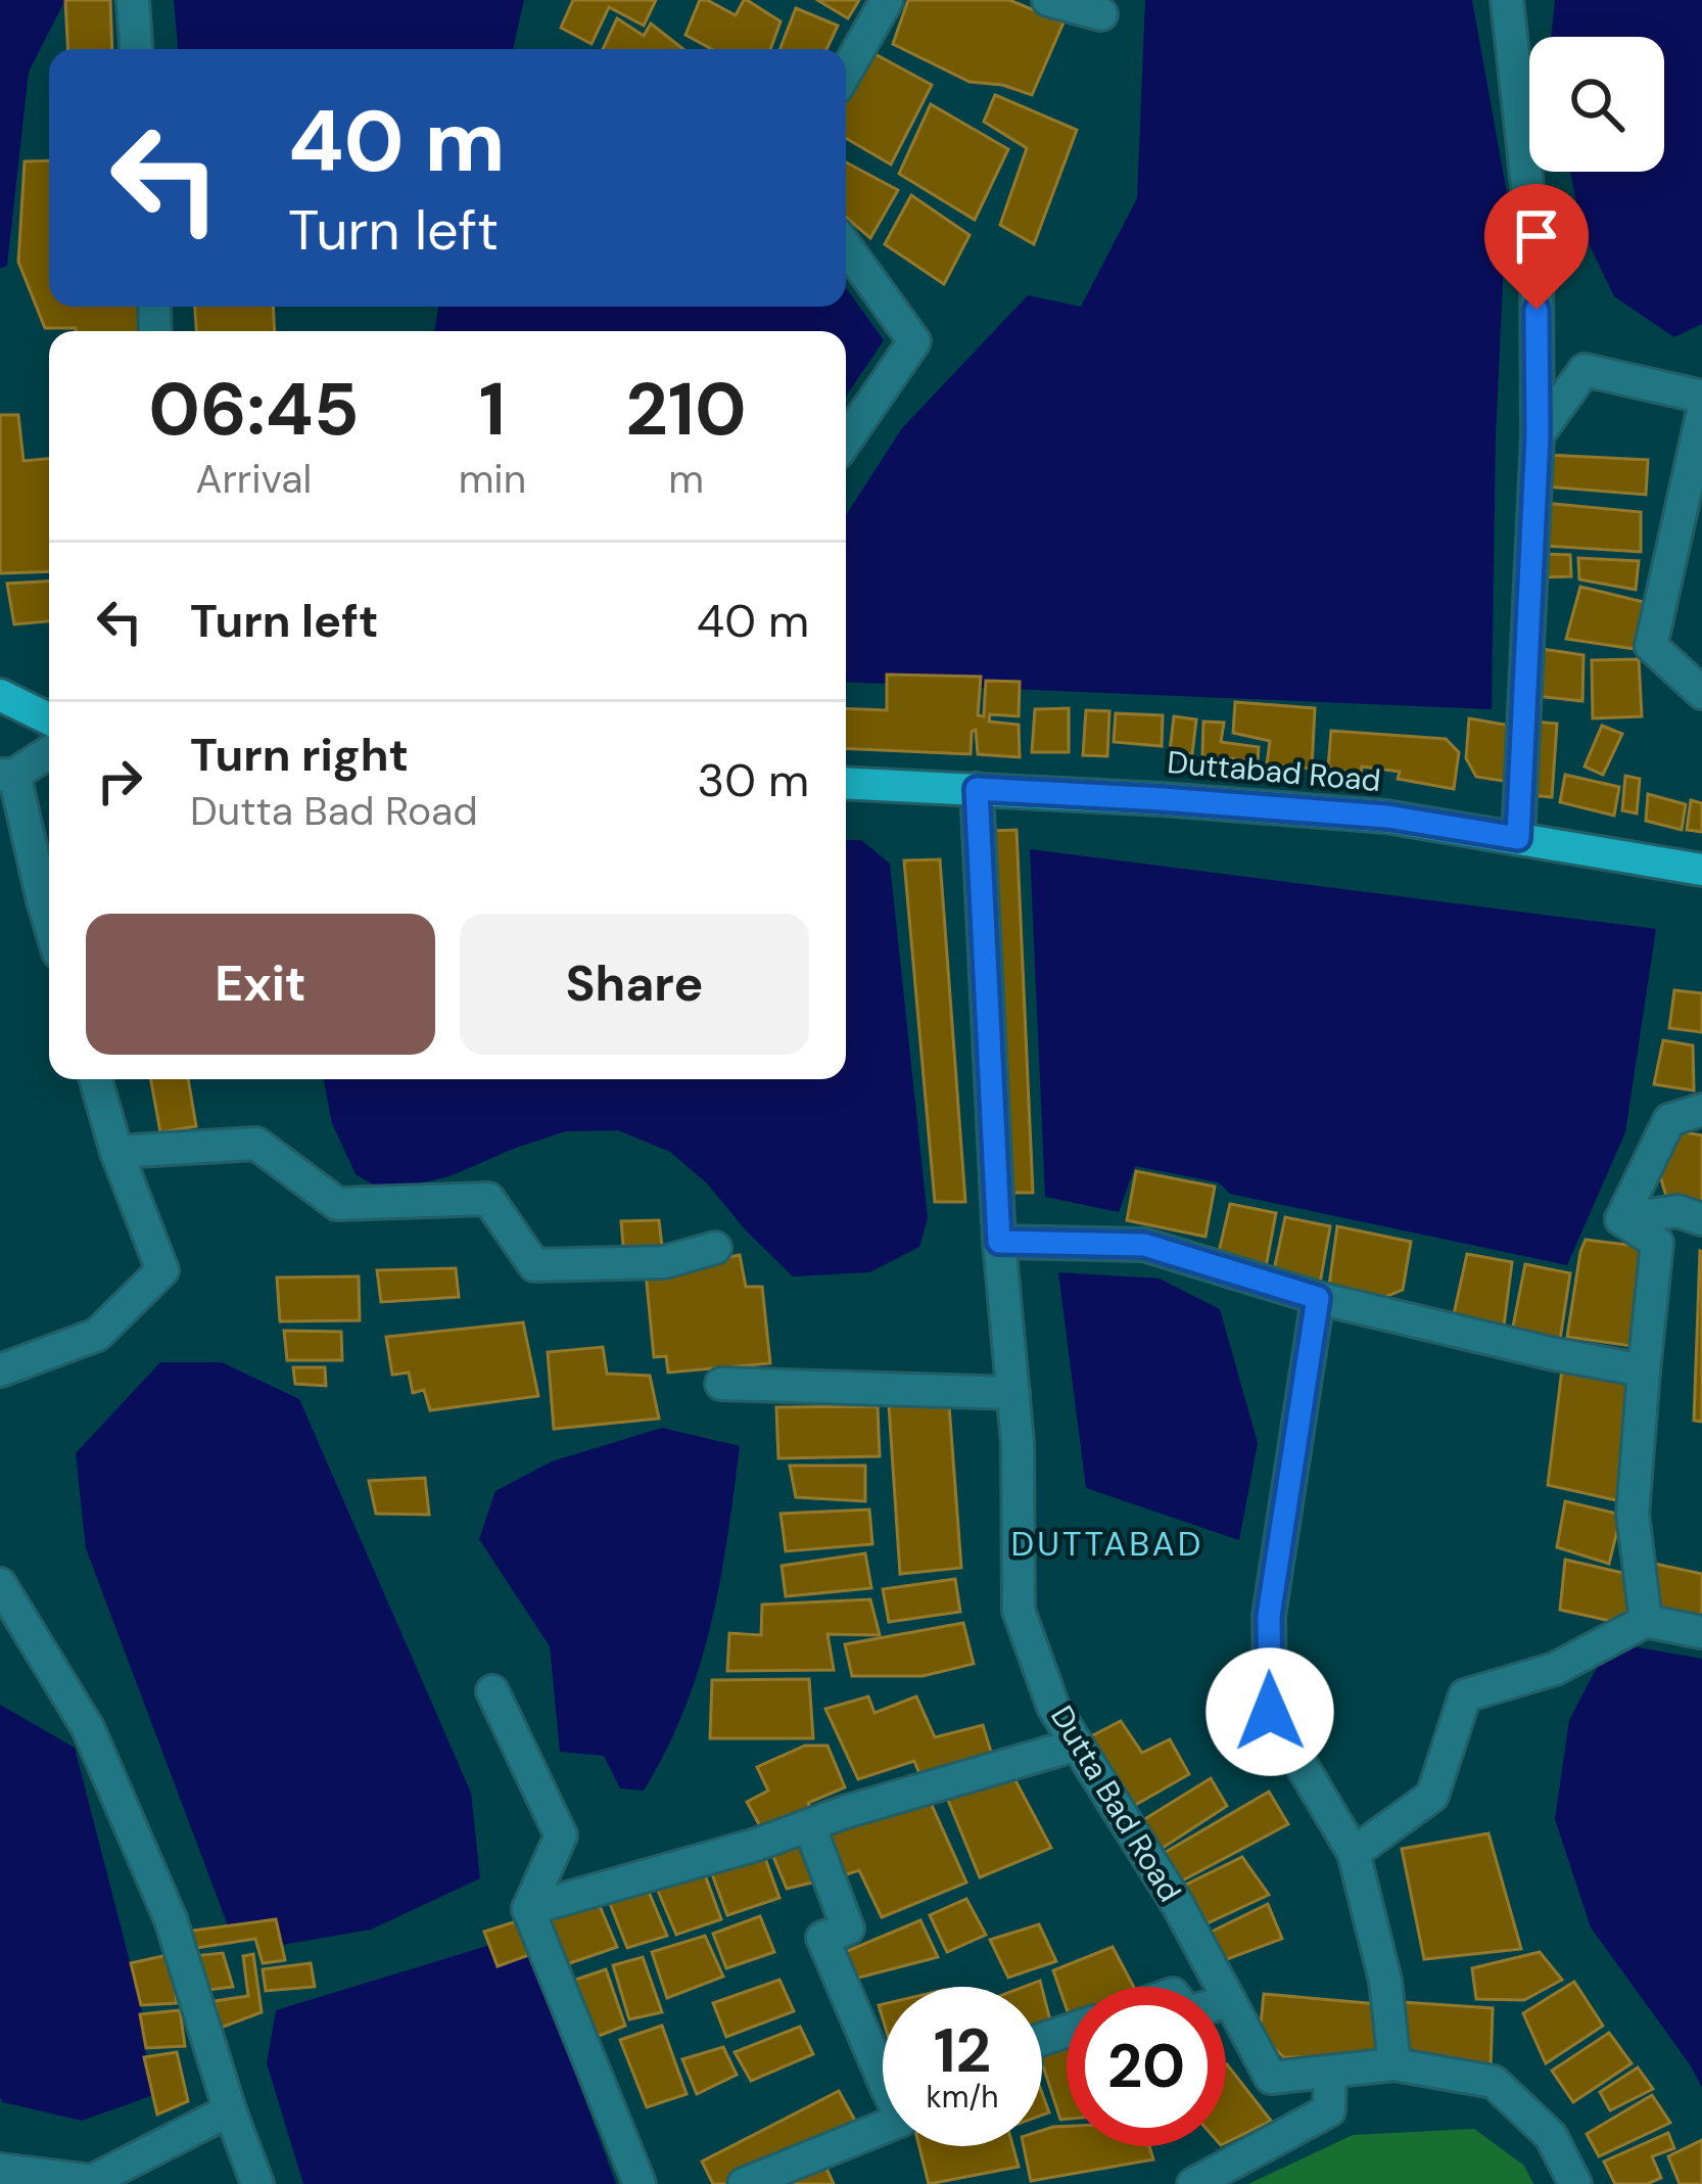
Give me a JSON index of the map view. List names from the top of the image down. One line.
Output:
{"streets":{"main road":["Duttabad Road"],"street":["Dutta Bad Road"]},"crossings":[["Duttabad Road","Dutta Bad Road"]],"districts":["DUTTABAD"],"page":{"turn":["40 m","Turn left"],"eta":["06:45","Arrival","1","min","210","m"],"list":[{"name":"Turn left","value":"40 m"},{"name":"Turn right","note":"Dutta Bad Road","value":"30 m"}],"buttons":["Exit","Share"],"speed":"12 km/h","limit":"20"}}
